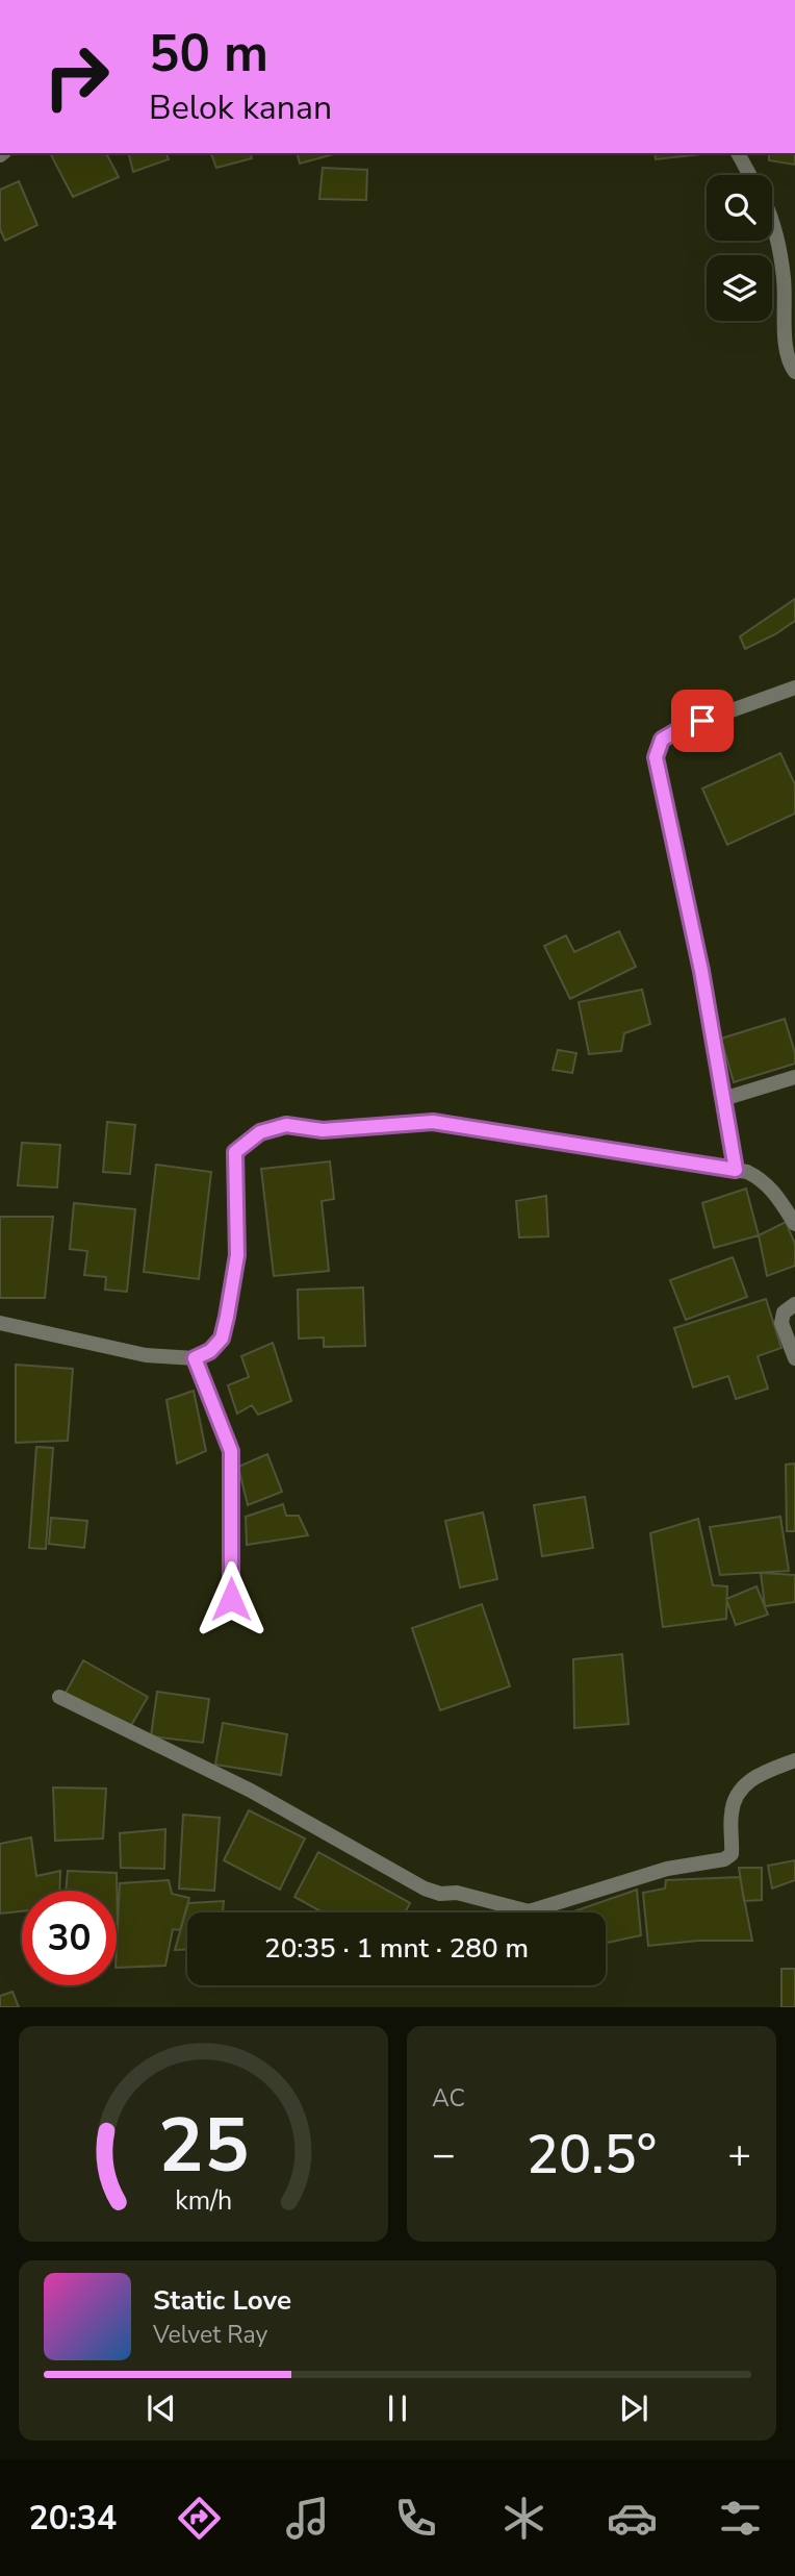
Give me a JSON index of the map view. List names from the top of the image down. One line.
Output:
{"page":{"turn":["50 m","Belok kanan"],"limit":"30","trip":"20:35 · 1 mnt · 280 m","tile":"AC","heat":["−","20.5°","+"],"song":["Static Love","Velvet Ray"],"tabs":"20:34","gauge":["25","km/h"]}}
